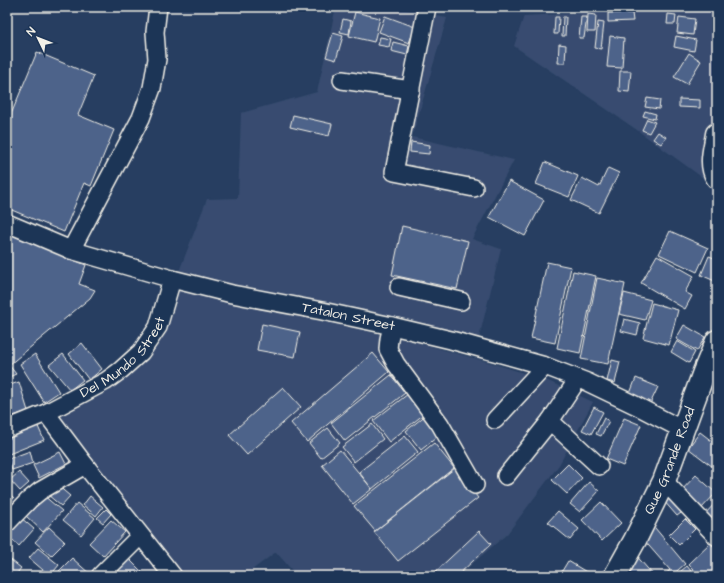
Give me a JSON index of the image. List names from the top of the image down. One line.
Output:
{"streets":{"main road":["Que Grande Road"],"street":["Tatalon Street","Del Mundo Street"]},"crossings":[["Tatalon Street","Del Mundo Street"],["Tatalon Street","Que Grande Road"]],"north":"top left"}
